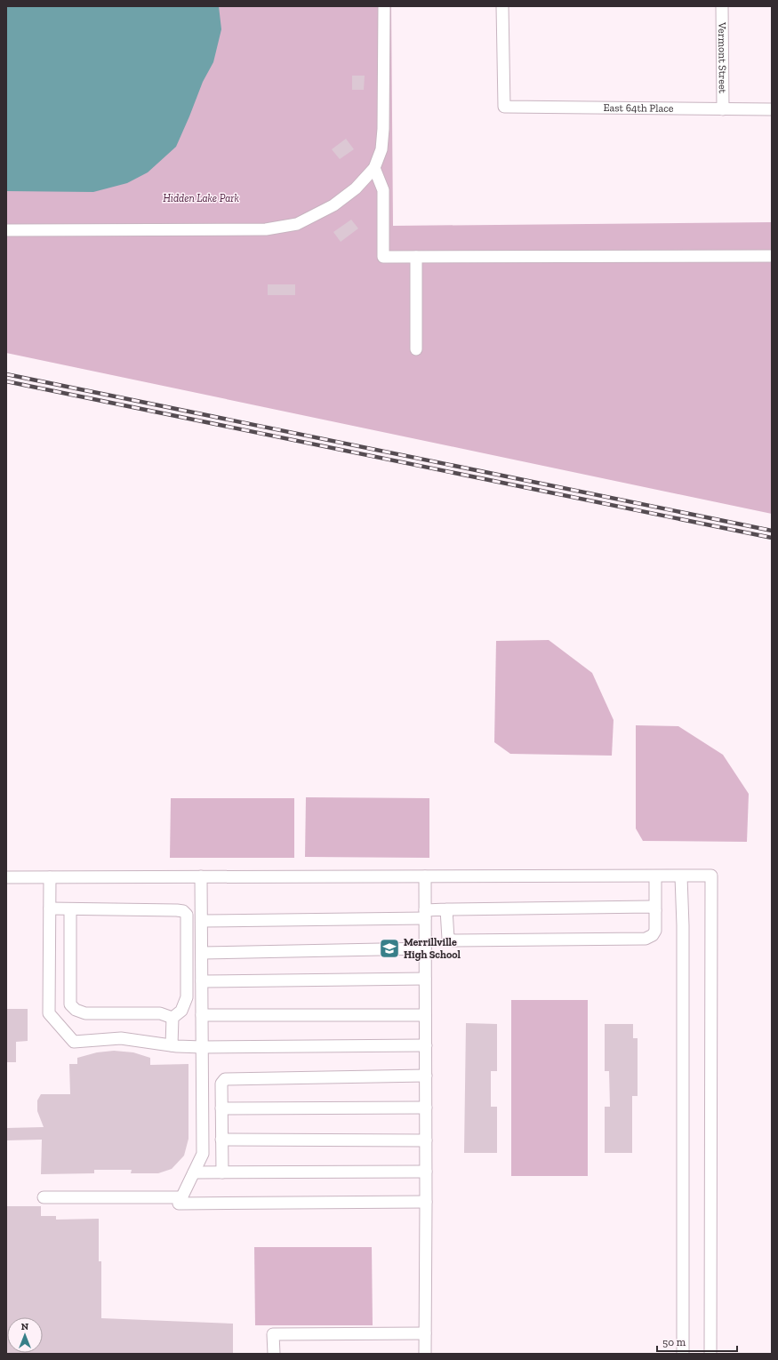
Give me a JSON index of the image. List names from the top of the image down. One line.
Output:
{"streets":{"street":["Vermont Street","East 64th Place"]},"crossings":[["Vermont Street","East 64th Place"]],"parks":["Hidden Lake Park"],"places":{"school or university":["Merrillville High School"]},"scale_bar":"50 m","north":"top"}
